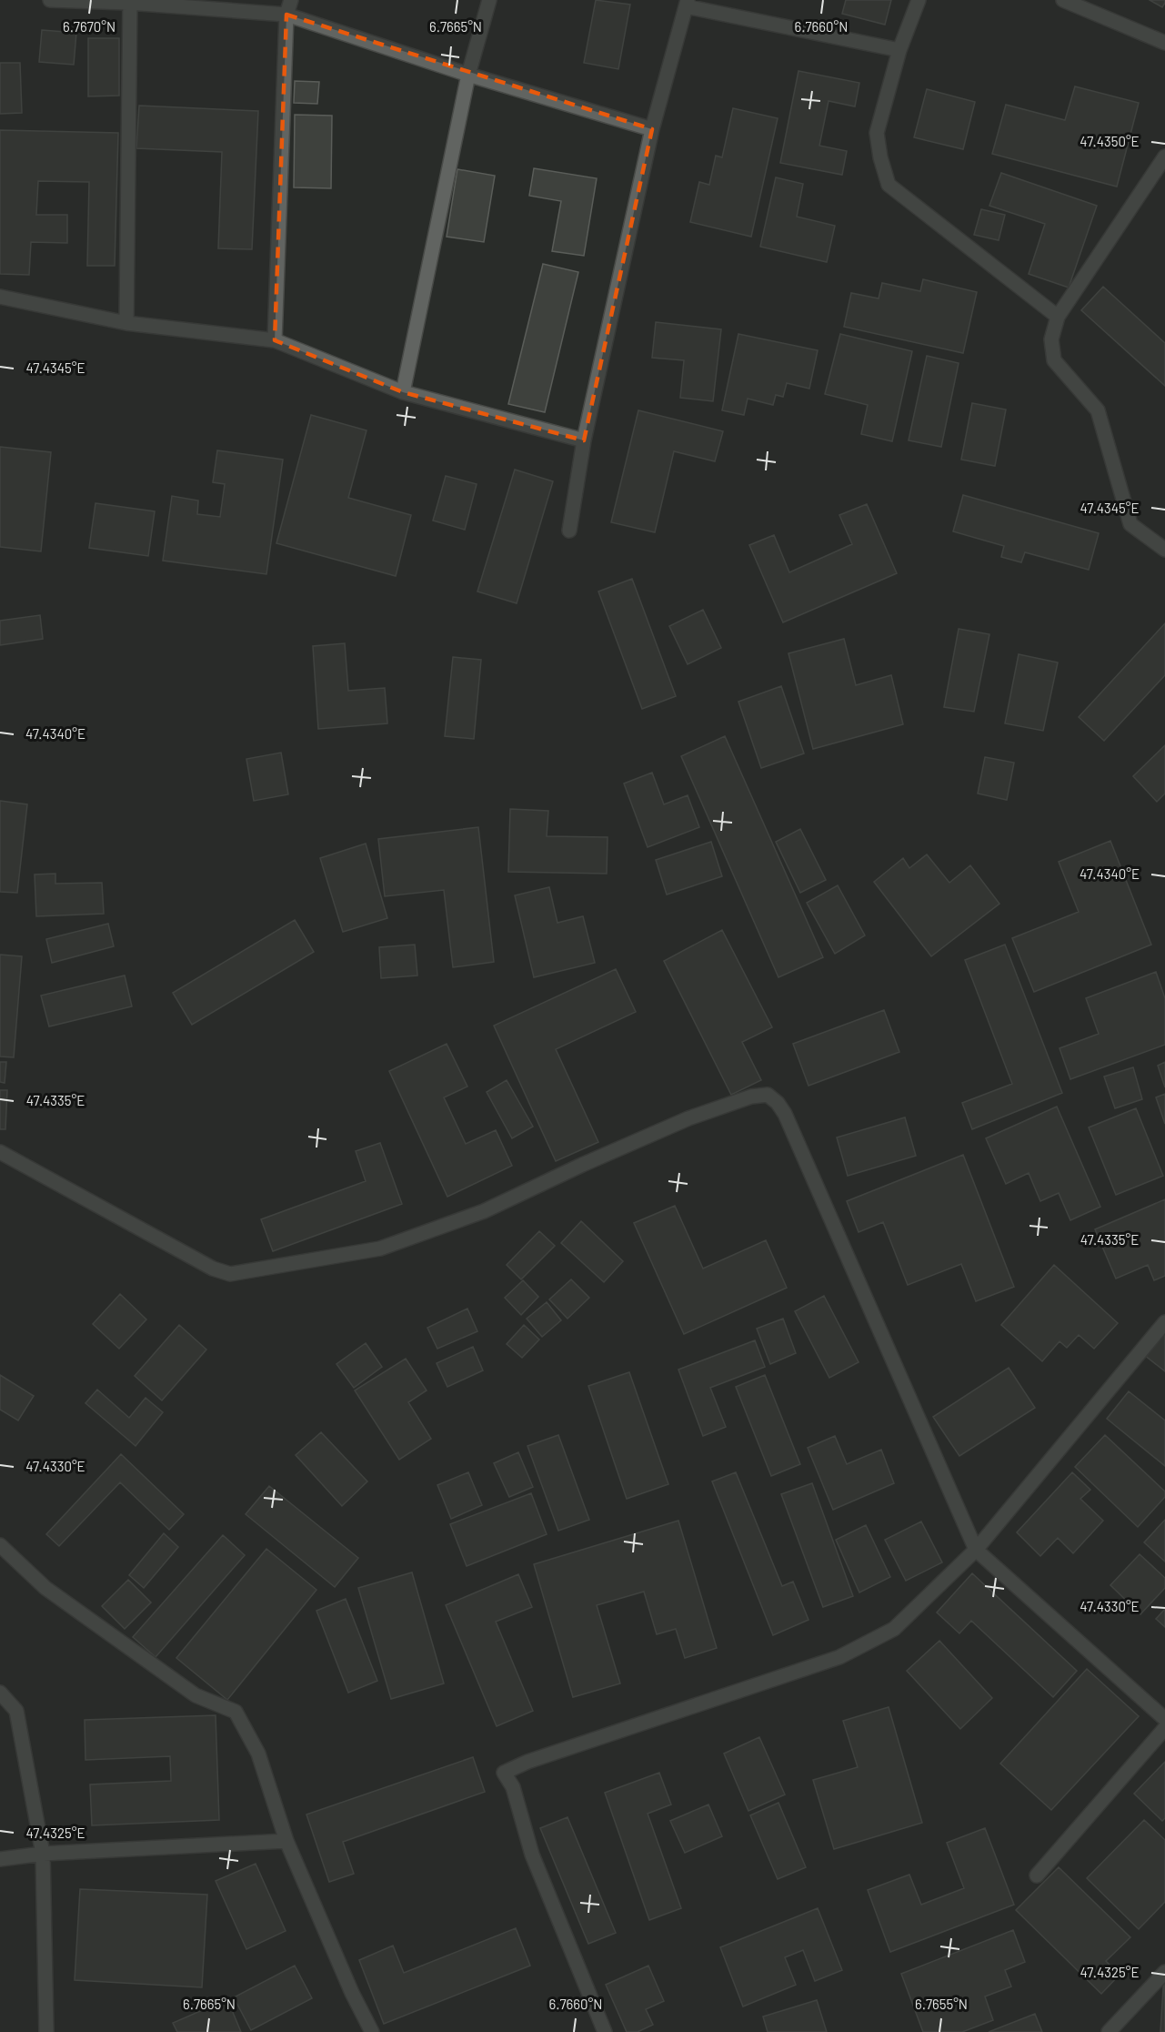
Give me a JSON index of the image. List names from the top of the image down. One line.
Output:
{"coordinates":["6.7670°N","6.7665°N","6.7660°N","47.4350°E","47.4345°E","47.4340°E","47.4335°E","47.4330°E","47.4325°E","6.7655°N"]}
